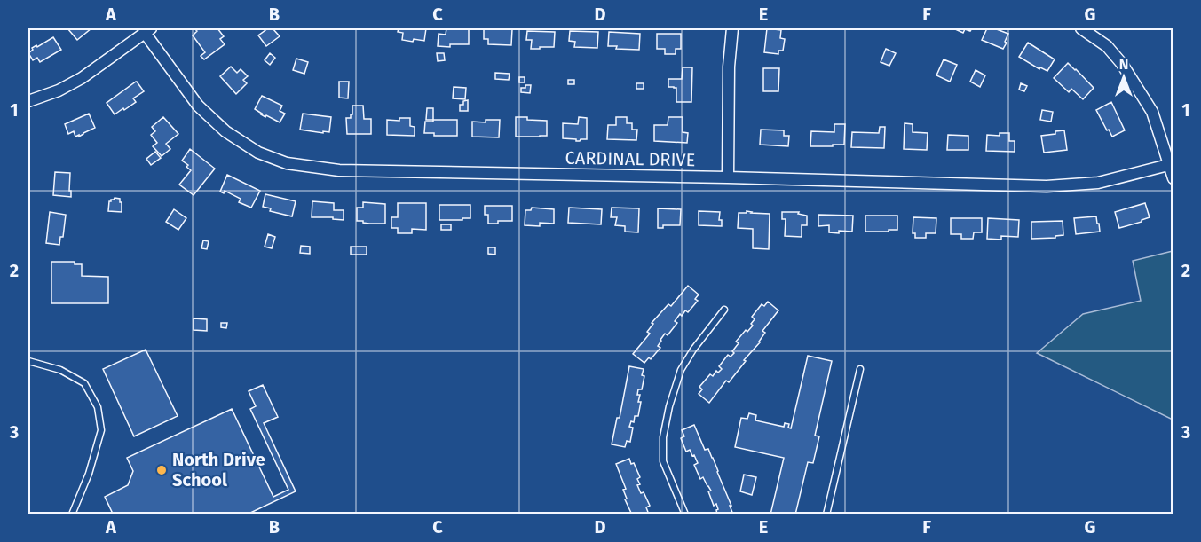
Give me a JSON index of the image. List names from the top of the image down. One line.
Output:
{"streets":{"street":["CARDINAL DRIVE"]},"places":["North Drive School"],"north":"top","grid":{"columns":["A","B","C","D","E","F","G"],"rows":["1","2","3"]}}
